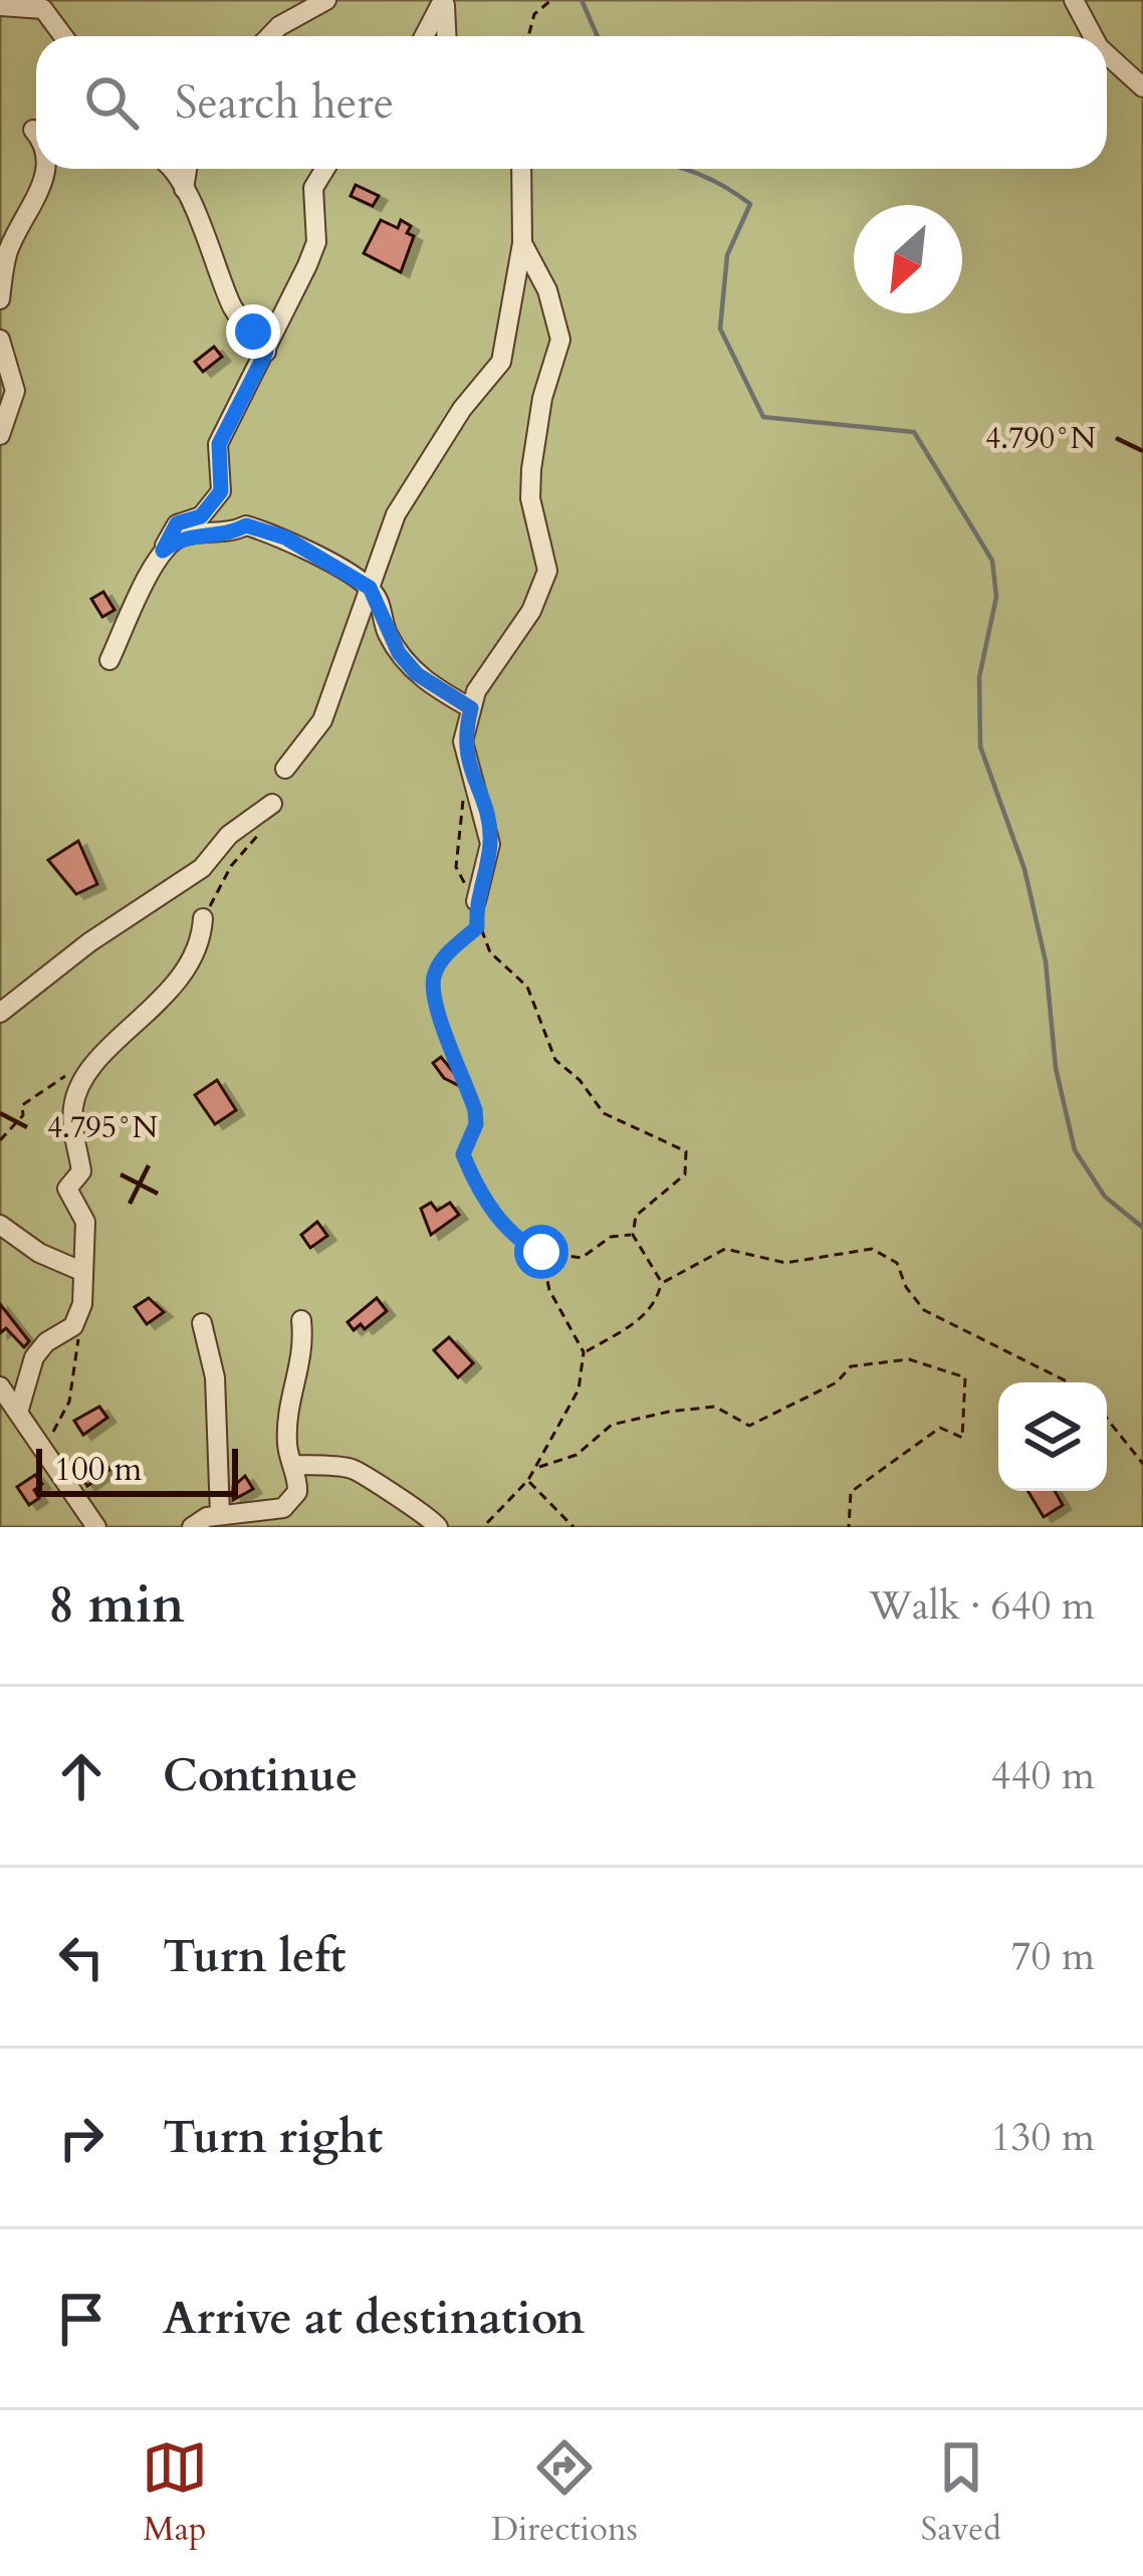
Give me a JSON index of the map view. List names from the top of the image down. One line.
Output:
{"scale_bar":"100 m","north":"bottom left","page":{"search":"Search here","scale":"100 m","heading":["8 min","Walk · 640 m"],"list":[["Continue","440 m"],["Turn left","70 m"],["Turn right","130 m"],"Arrive at destination"],"nav":["Map","Directions","Saved"]},"coordinates":["4.790°N","4.795°N"]}
